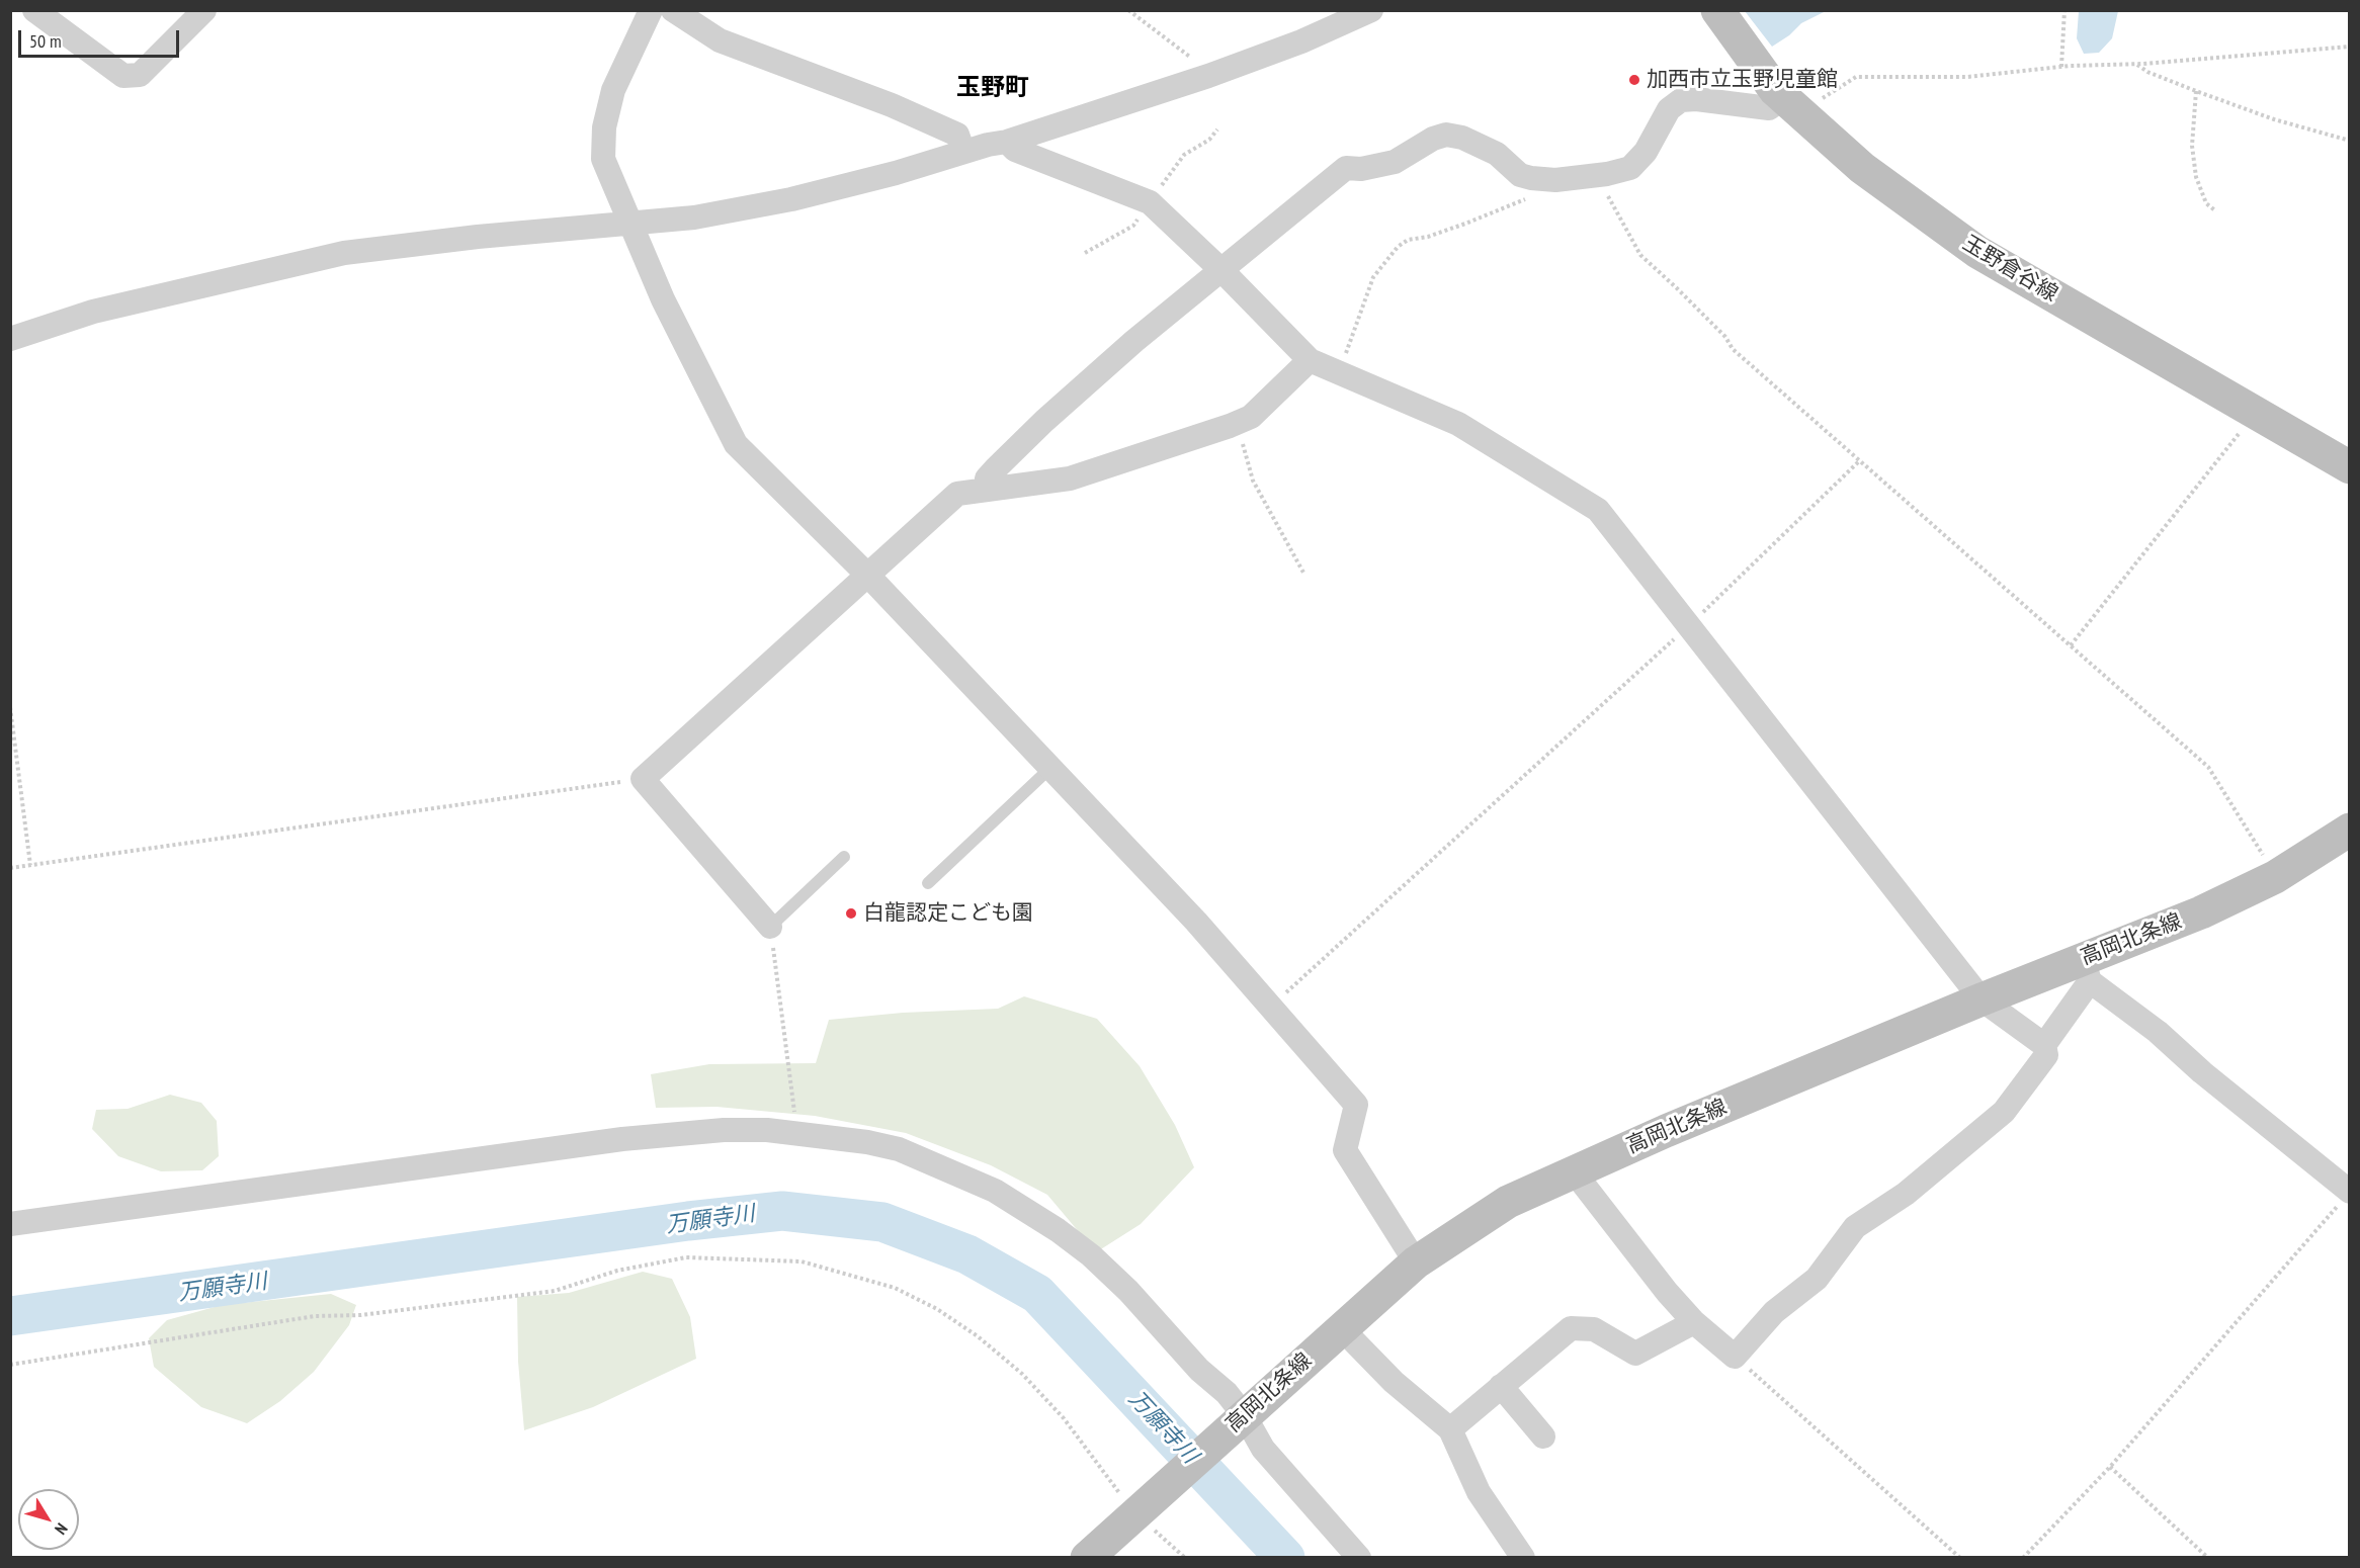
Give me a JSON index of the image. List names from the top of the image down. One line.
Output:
{"streets":{"main road":["玉野倉谷線","高岡北条線"]},"districts":["玉野町"],"water":["万願寺川"],"places":["加西市立玉野児童館","白龍認定こども園"],"scale_bar":"50 m","north":"bottom right"}
